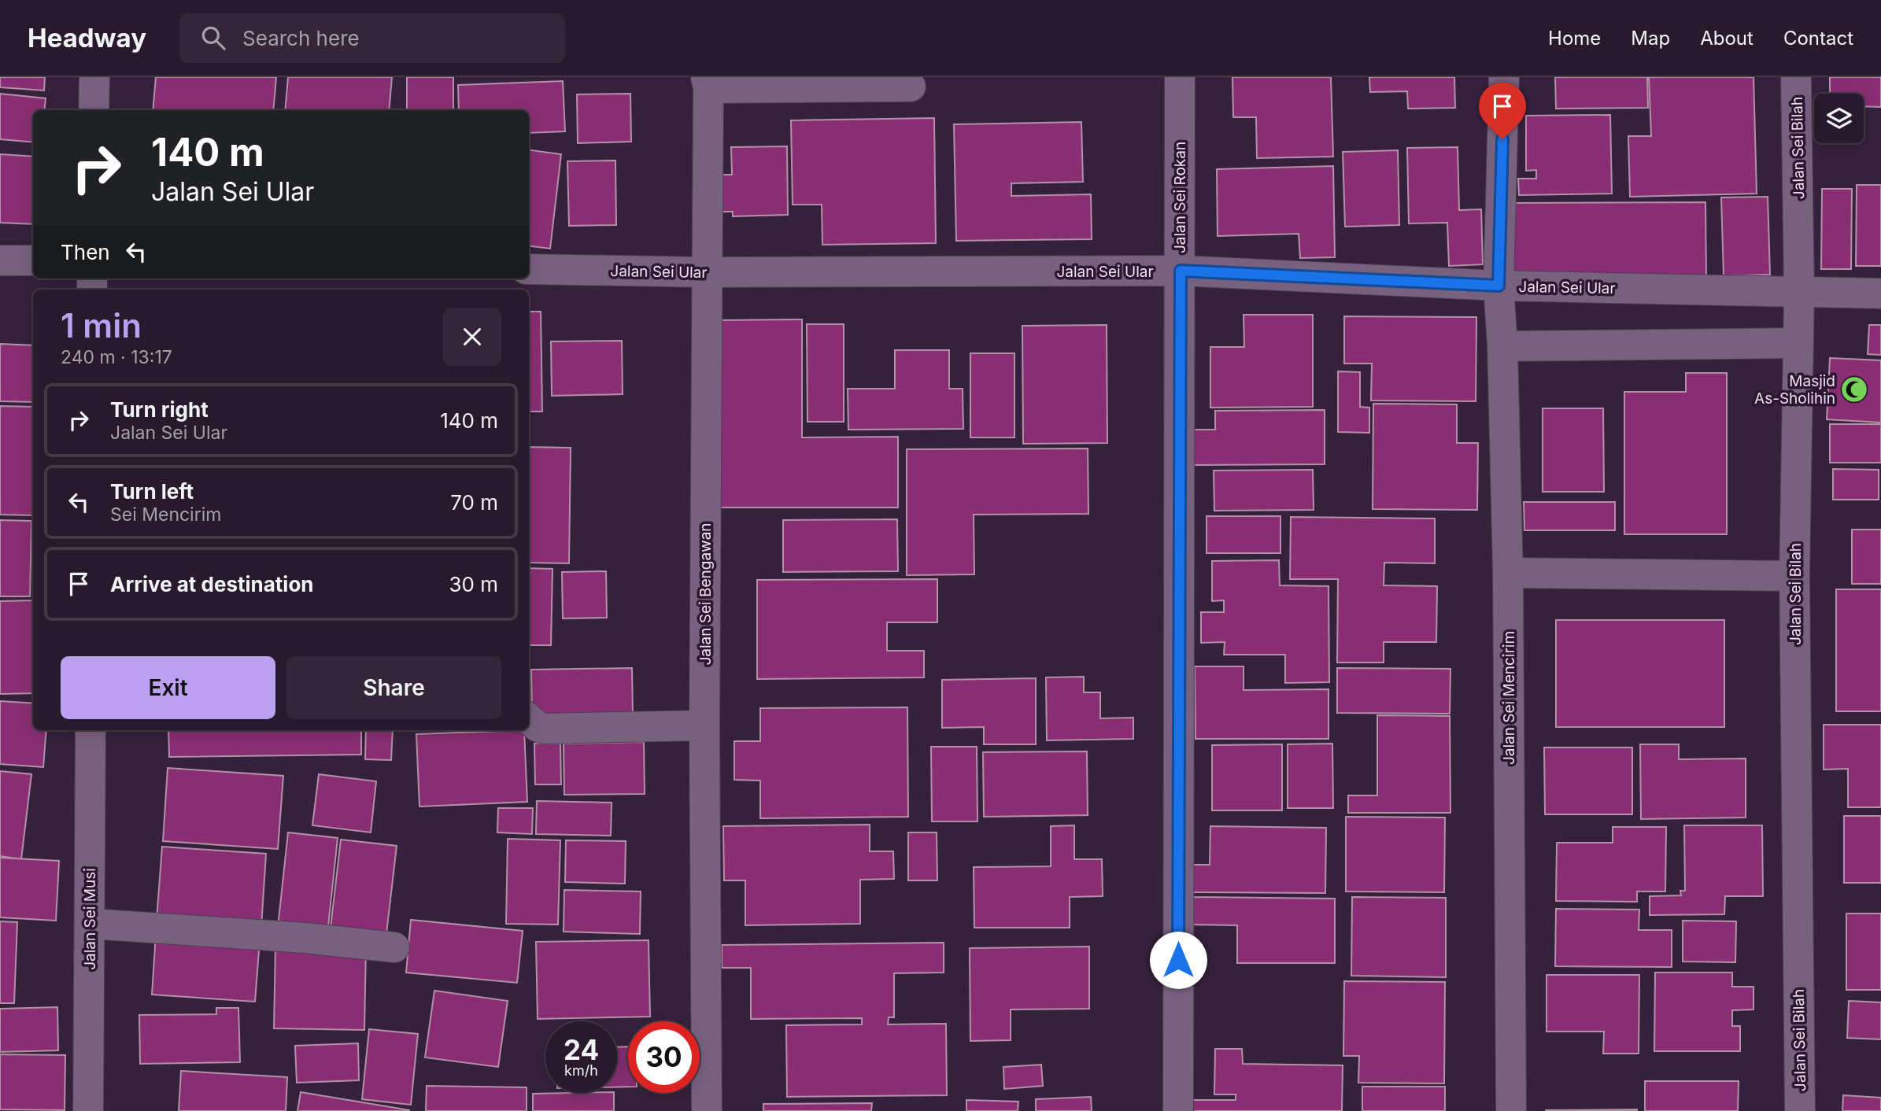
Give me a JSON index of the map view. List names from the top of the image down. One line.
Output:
{"streets":{"street":["Jalan Sei Bilah","Jalan Sei Rokan","Jalan Sei Ular","Jalan Sei Bengawan","Jalan Sei Mencirim","Jalan Sei Musi"]},"crossings":[["Jalan Sei Bilah","Jalan Sei Ular"],["Jalan Sei Rokan","Jalan Sei Ular"],["Jalan Sei Ular","Jalan Sei Bengawan"],["Jalan Sei Ular","Jalan Sei Mencirim"]],"places":{"mosque":["Masjid As-Sholihin"]},"page":{"header":"Headway","search":"Search here","nav":["Home","Map","About","Contact"],"turn":["140 m","Jalan Sei Ular"],"then":"Then","heading":["1 min","240 m · 13:17"],"list":[{"name":"Turn right","note":"Jalan Sei Ular","value":"140 m"},{"name":"Turn left","note":"Sei Mencirim","value":"70 m"},{"name":"Arrive at destination","value":"30 m"}],"buttons":["Exit","Share"],"speed":"24 km/h","limit":"30"}}
